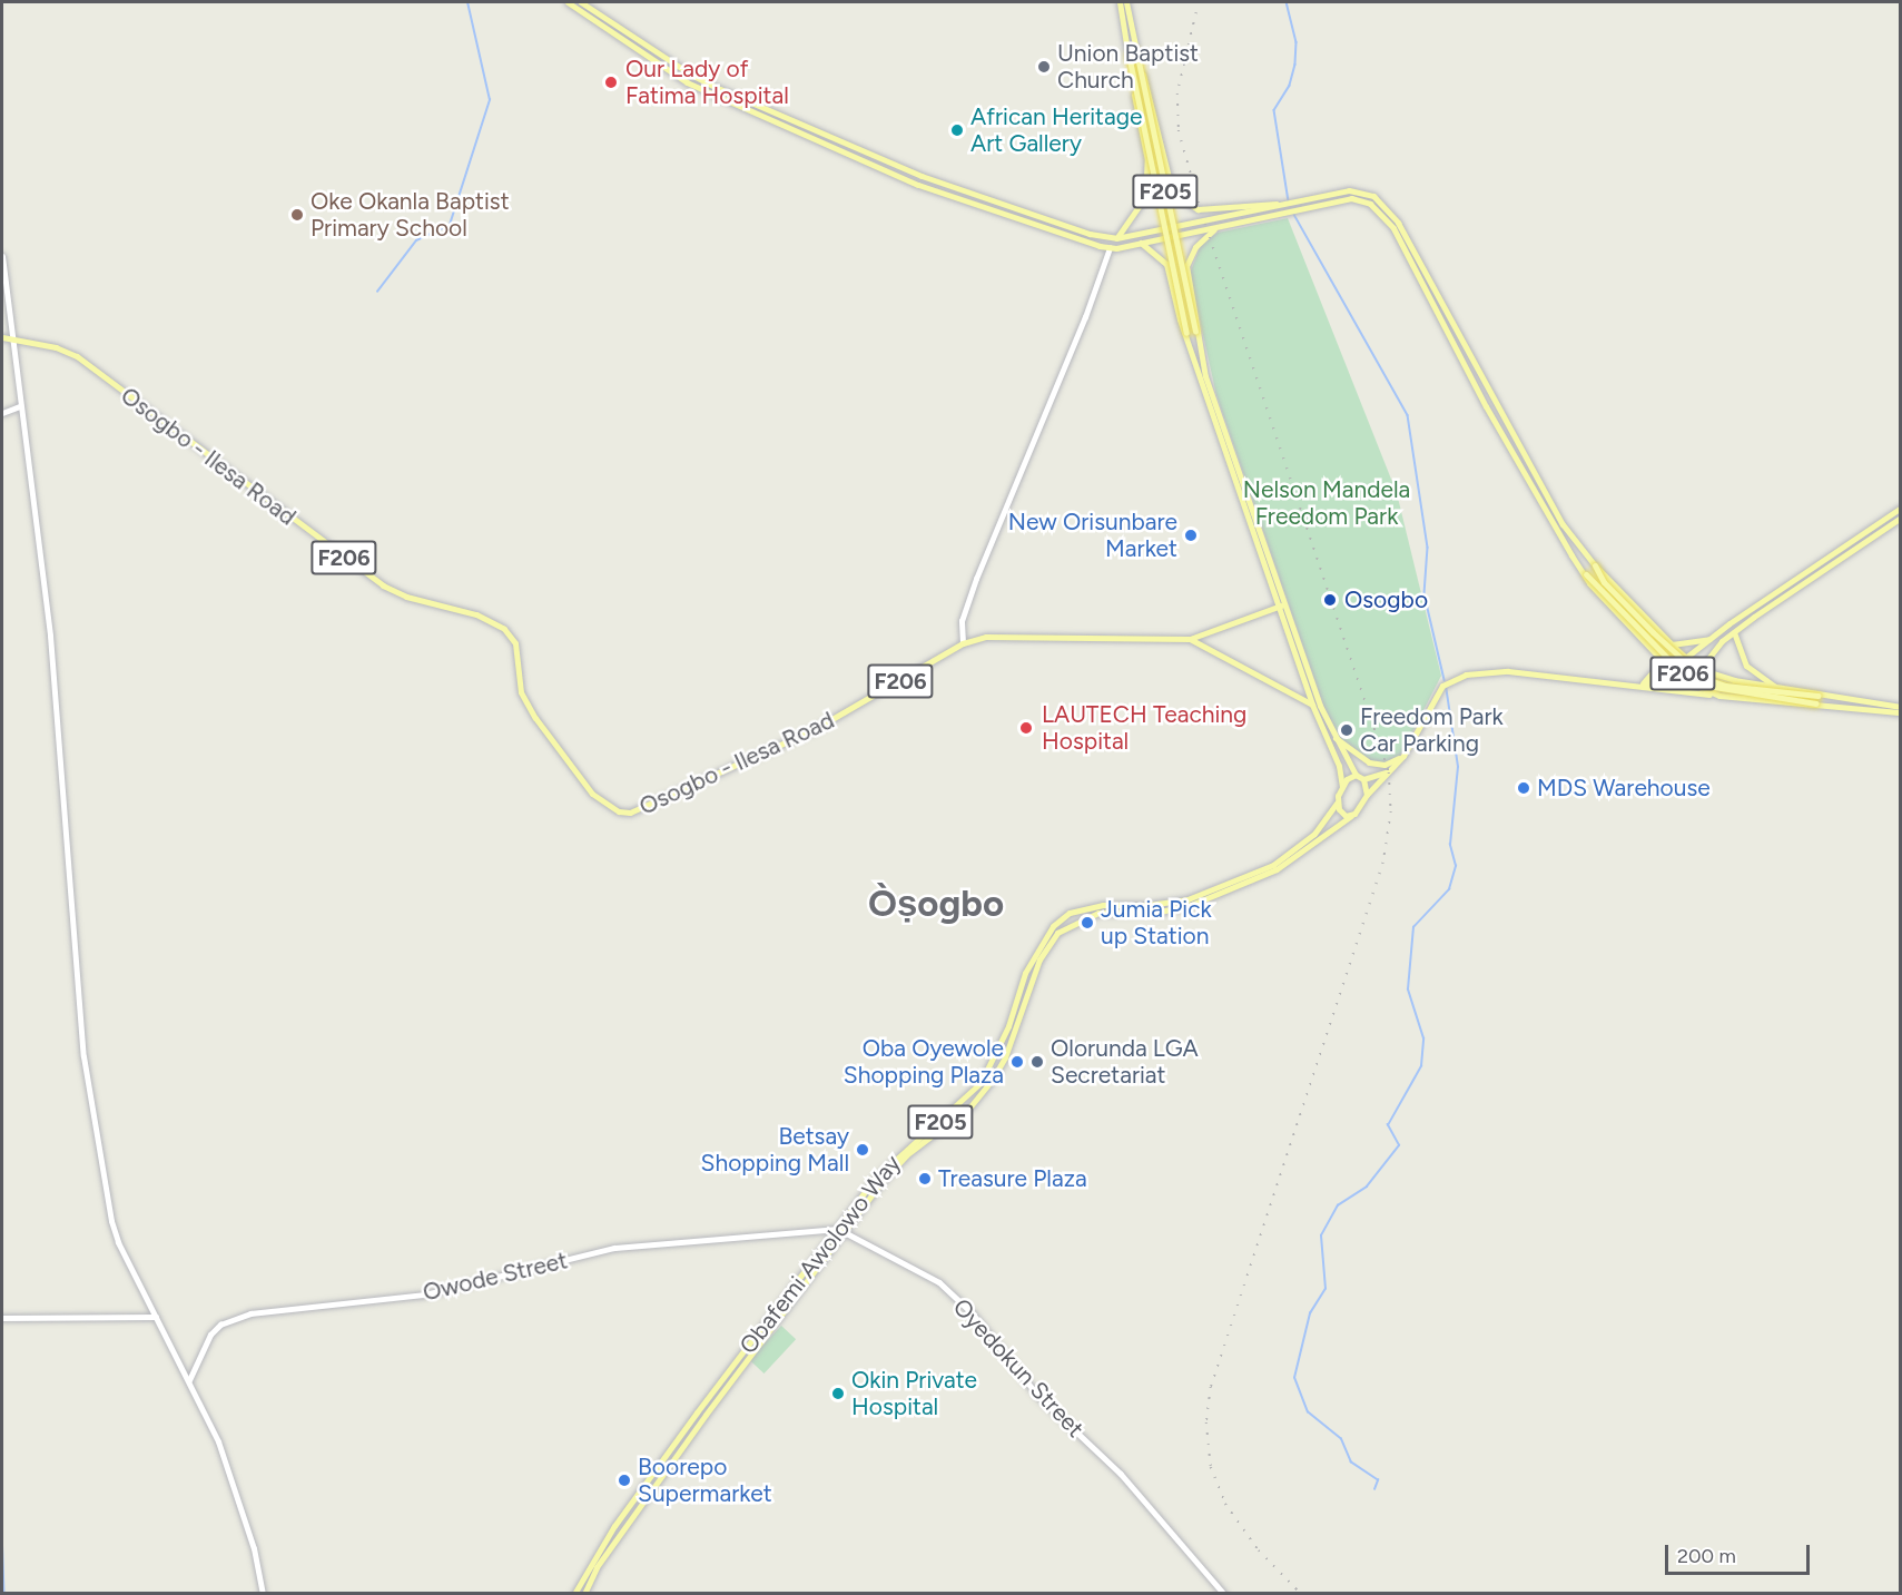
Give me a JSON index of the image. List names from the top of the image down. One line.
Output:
{"streets":{"main road":["F205","Osogbo - Ilesa Road","F206","Obafemi Awolowo Way"],"street":["Owode Street","Oyedokun Street"]},"crossings":[["F205","Osogbo - Ilesa Road"],["F205","F206"],["F205","Obafemi Awolowo Way"],["Osogbo - Ilesa Road","F206"],["Obafemi Awolowo Way","Owode Street"],["Obafemi Awolowo Way","Oyedokun Street"],["Owode Street","Oyedokun Street"]],"districts":["Òṣogbo"],"parks":["Nelson Mandela Freedom Park"],"places":["Union Baptist Church","Our Lady of Fatima Hospital","African Heritage Art Gallery","Oke Okanla Baptist Primary School","New Orisunbare Market","Osogbo","LAUTECH Teaching Hospital","Freedom Park Car Parking","MDS Warehouse","Jumia Pick up Station","Oba Oyewole Shopping Plaza","Olorunda LGA Secretariat","Betsay Shopping Mall","Treasure Plaza","Okin Private Hospital","Boorepo Supermarket"],"scale_bar":"200 m"}
